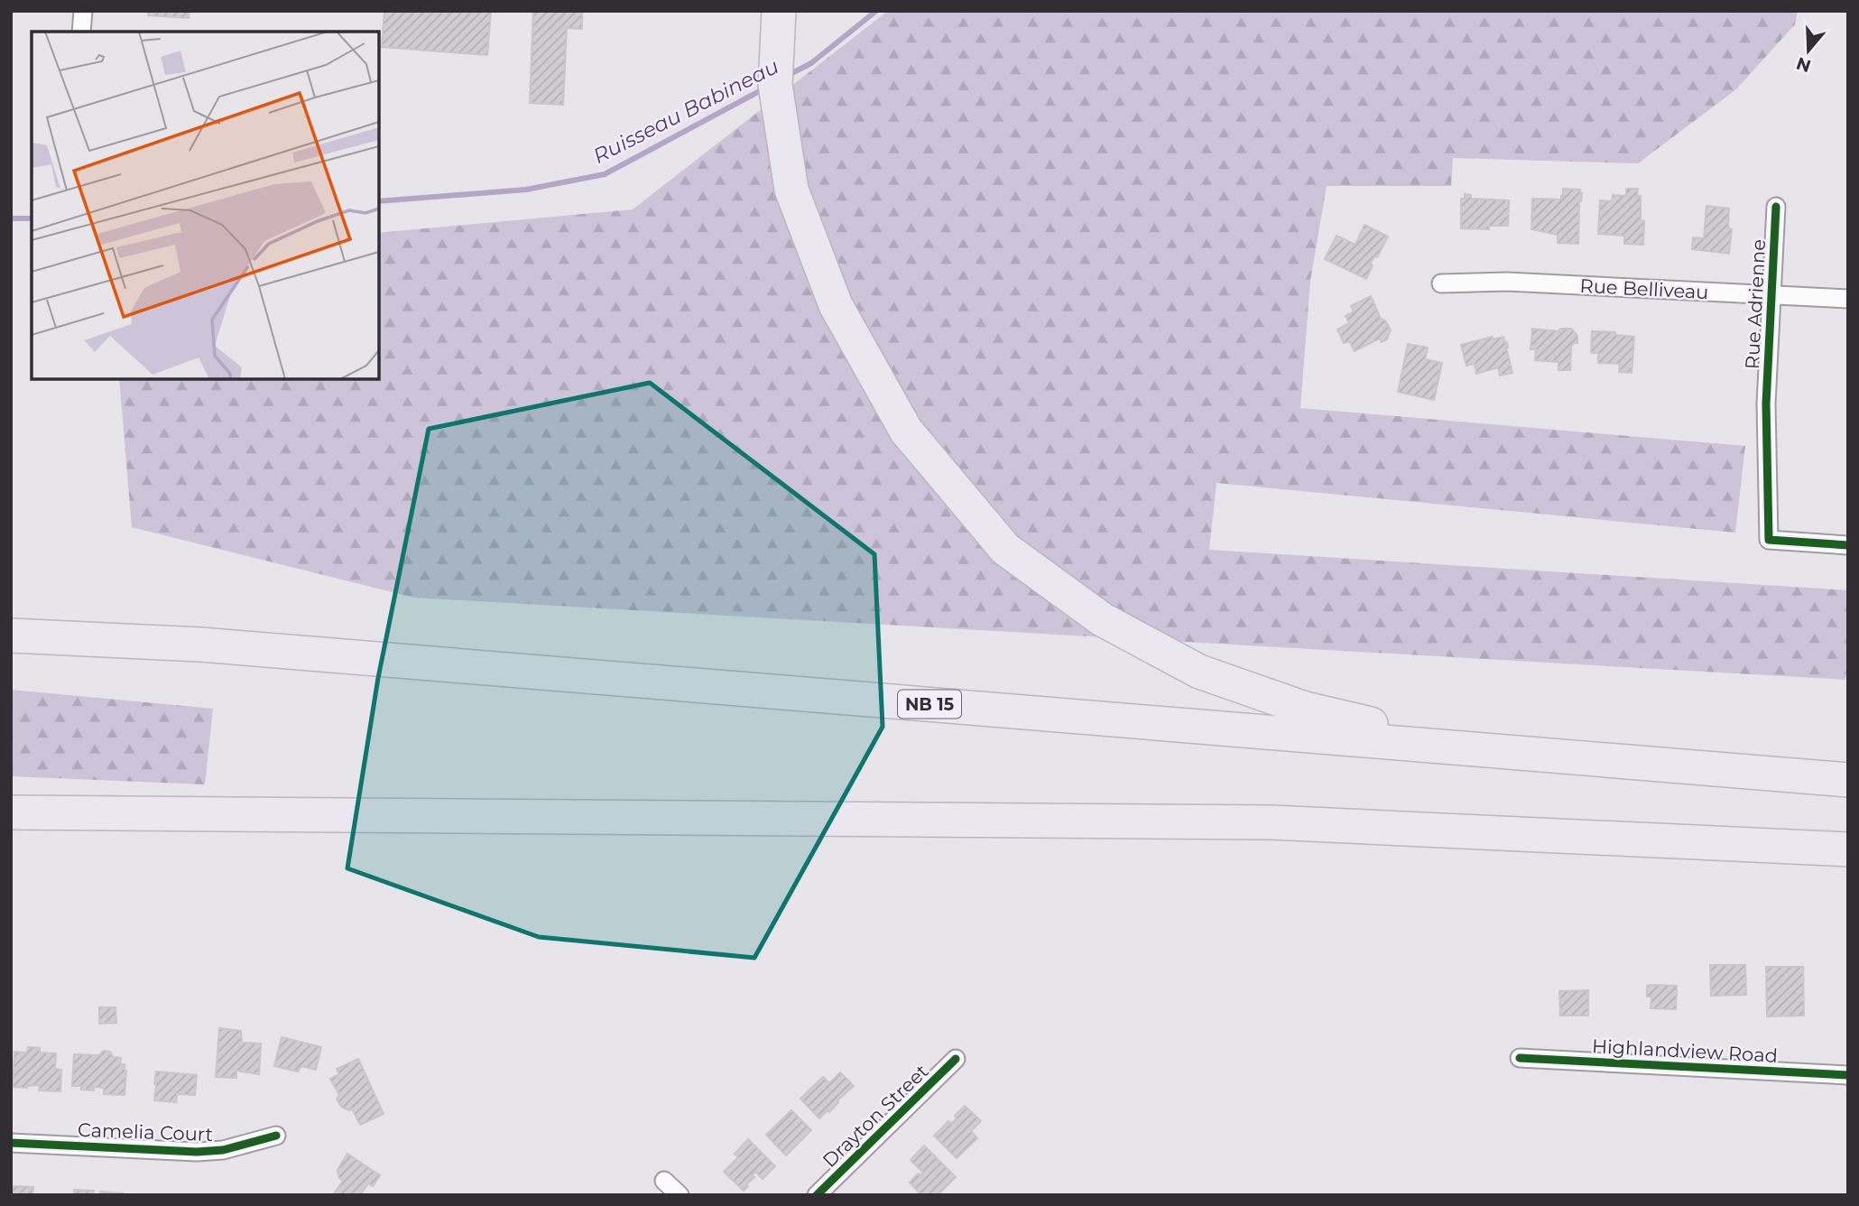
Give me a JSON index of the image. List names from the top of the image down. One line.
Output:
{"streets":{"highway":["NB 15"],"street":["Rue Belliveau","Rue Adrienne","Highlandview Road","Drayton Street","Camelia Court"]},"crossings":[["Rue Belliveau","Rue Adrienne"]],"water":["Ruisseau Babineau"],"north":"bottom"}
